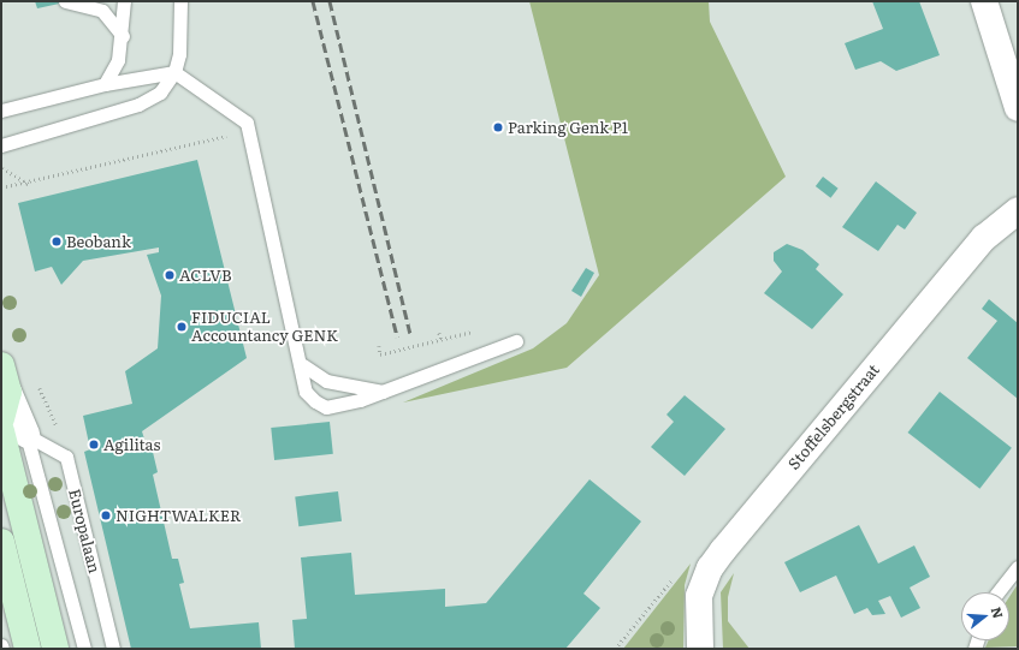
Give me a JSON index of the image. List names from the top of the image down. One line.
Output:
{"streets":{"main road":["Europalaan"],"street":["Stoffelsbergstraat"]},"places":["Parking Genk P1","Beobank","ACLVB","FIDUCIAL Accountancy GENK","Agilitas","NIGHTWALKER"],"north":"right"}
